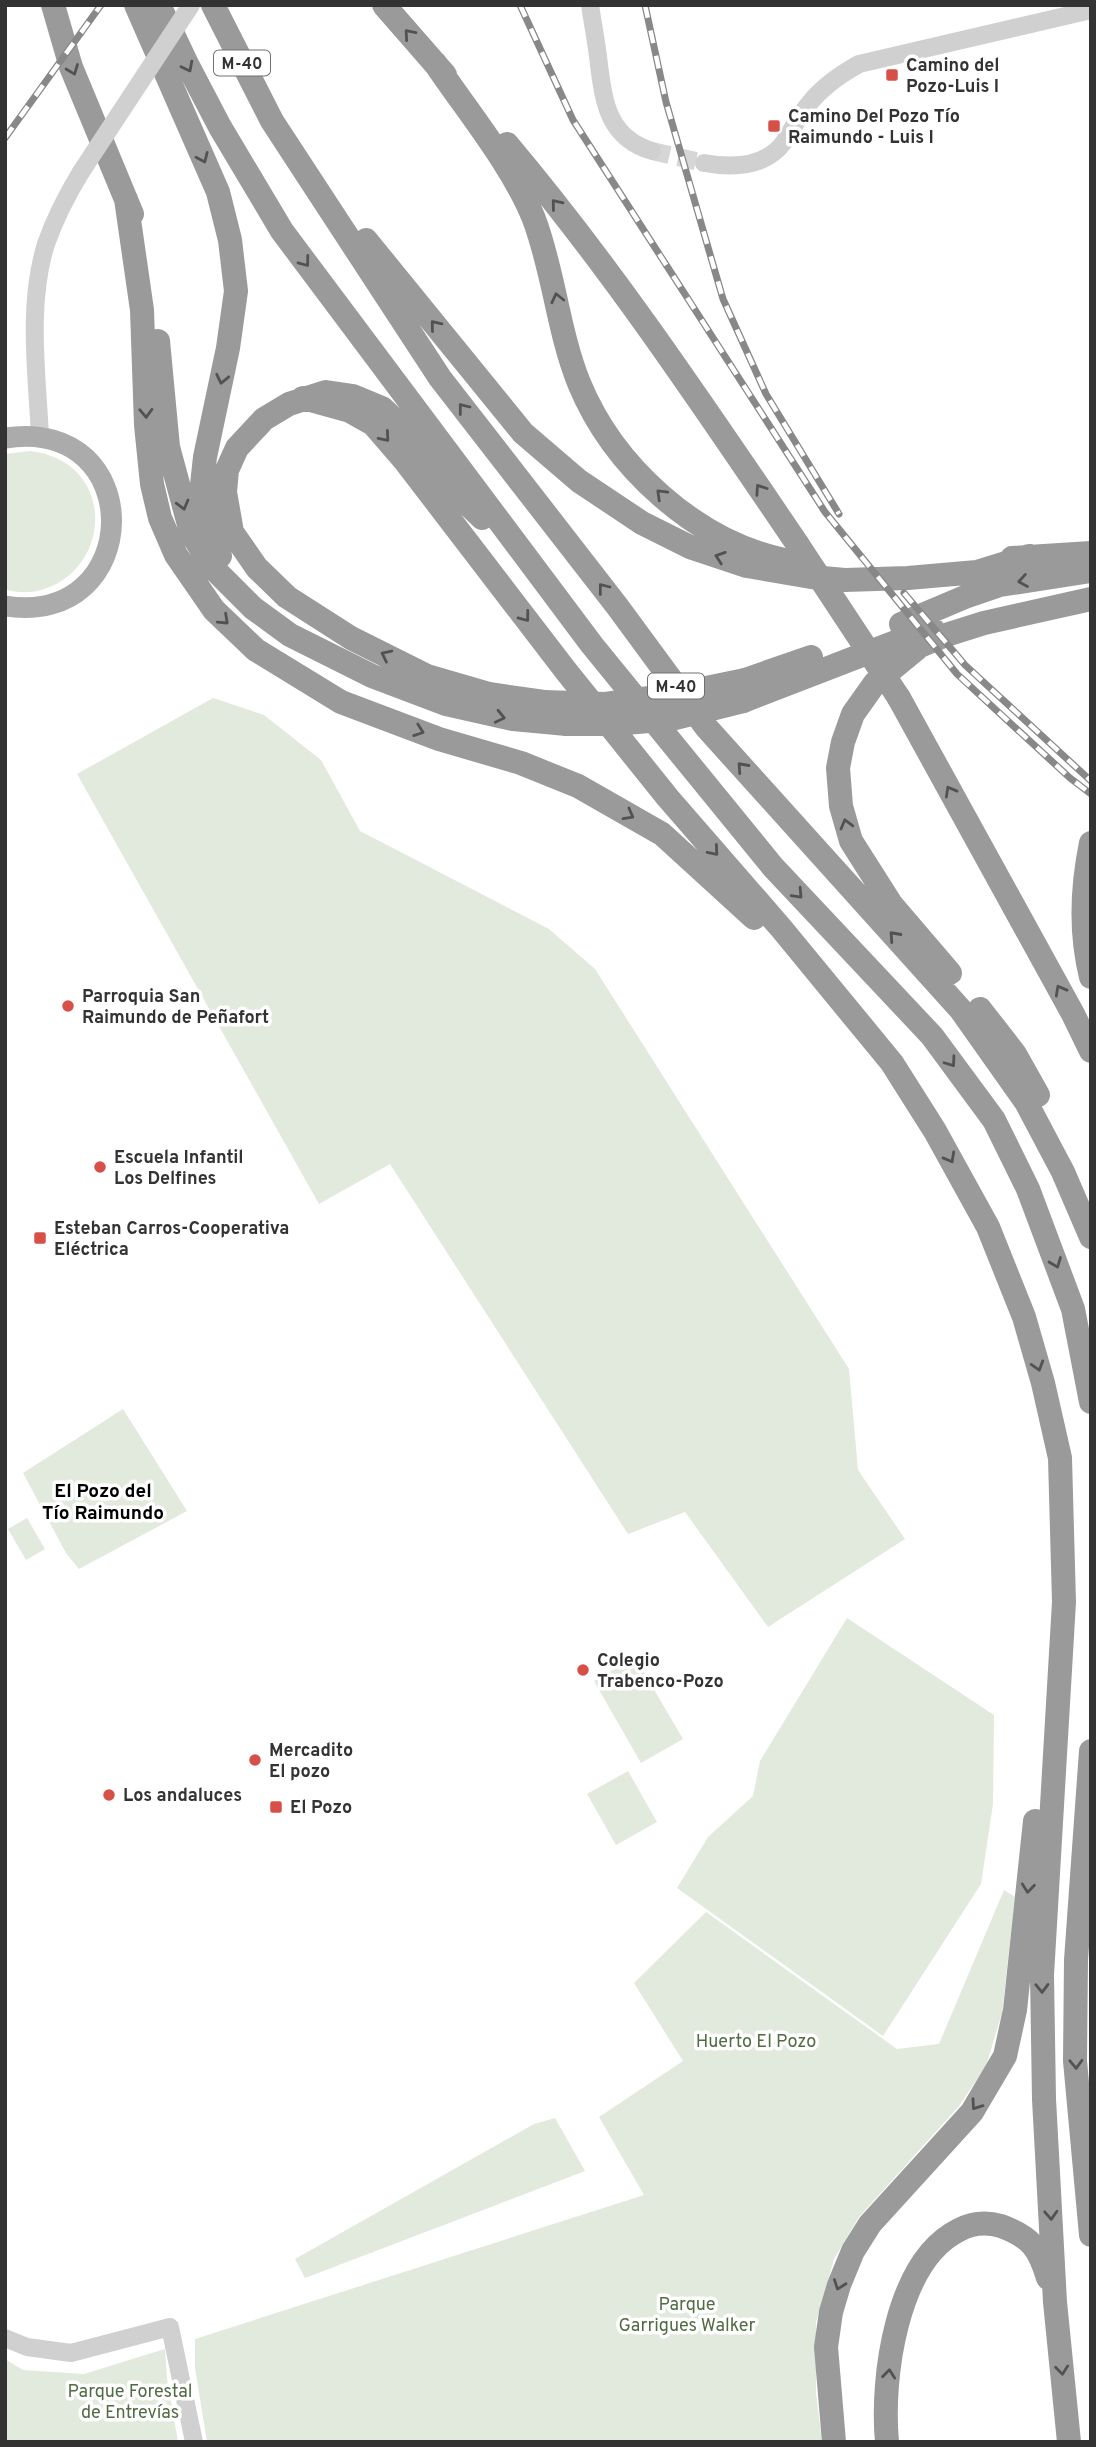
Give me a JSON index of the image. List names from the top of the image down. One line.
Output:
{"streets":{"highway":["M-40"]},"districts":["El Pozo del Tío Raimundo"],"parks":["Huerto El Pozo","Parque Garrigues Walker","Parque Forestal de Entrevías"],"places":{"transit":["Camino del Pozo-Luis I","Camino Del Pozo Tío Raimundo - Luis I","Esteban Carros-Cooperativa Eléctrica","El Pozo"],"other":["Parroquia San Raimundo de Peñafort","Escuela Infantil Los Delfines","Colegio Trabenco-Pozo","Mercadito El pozo","Los andaluces"]}}
